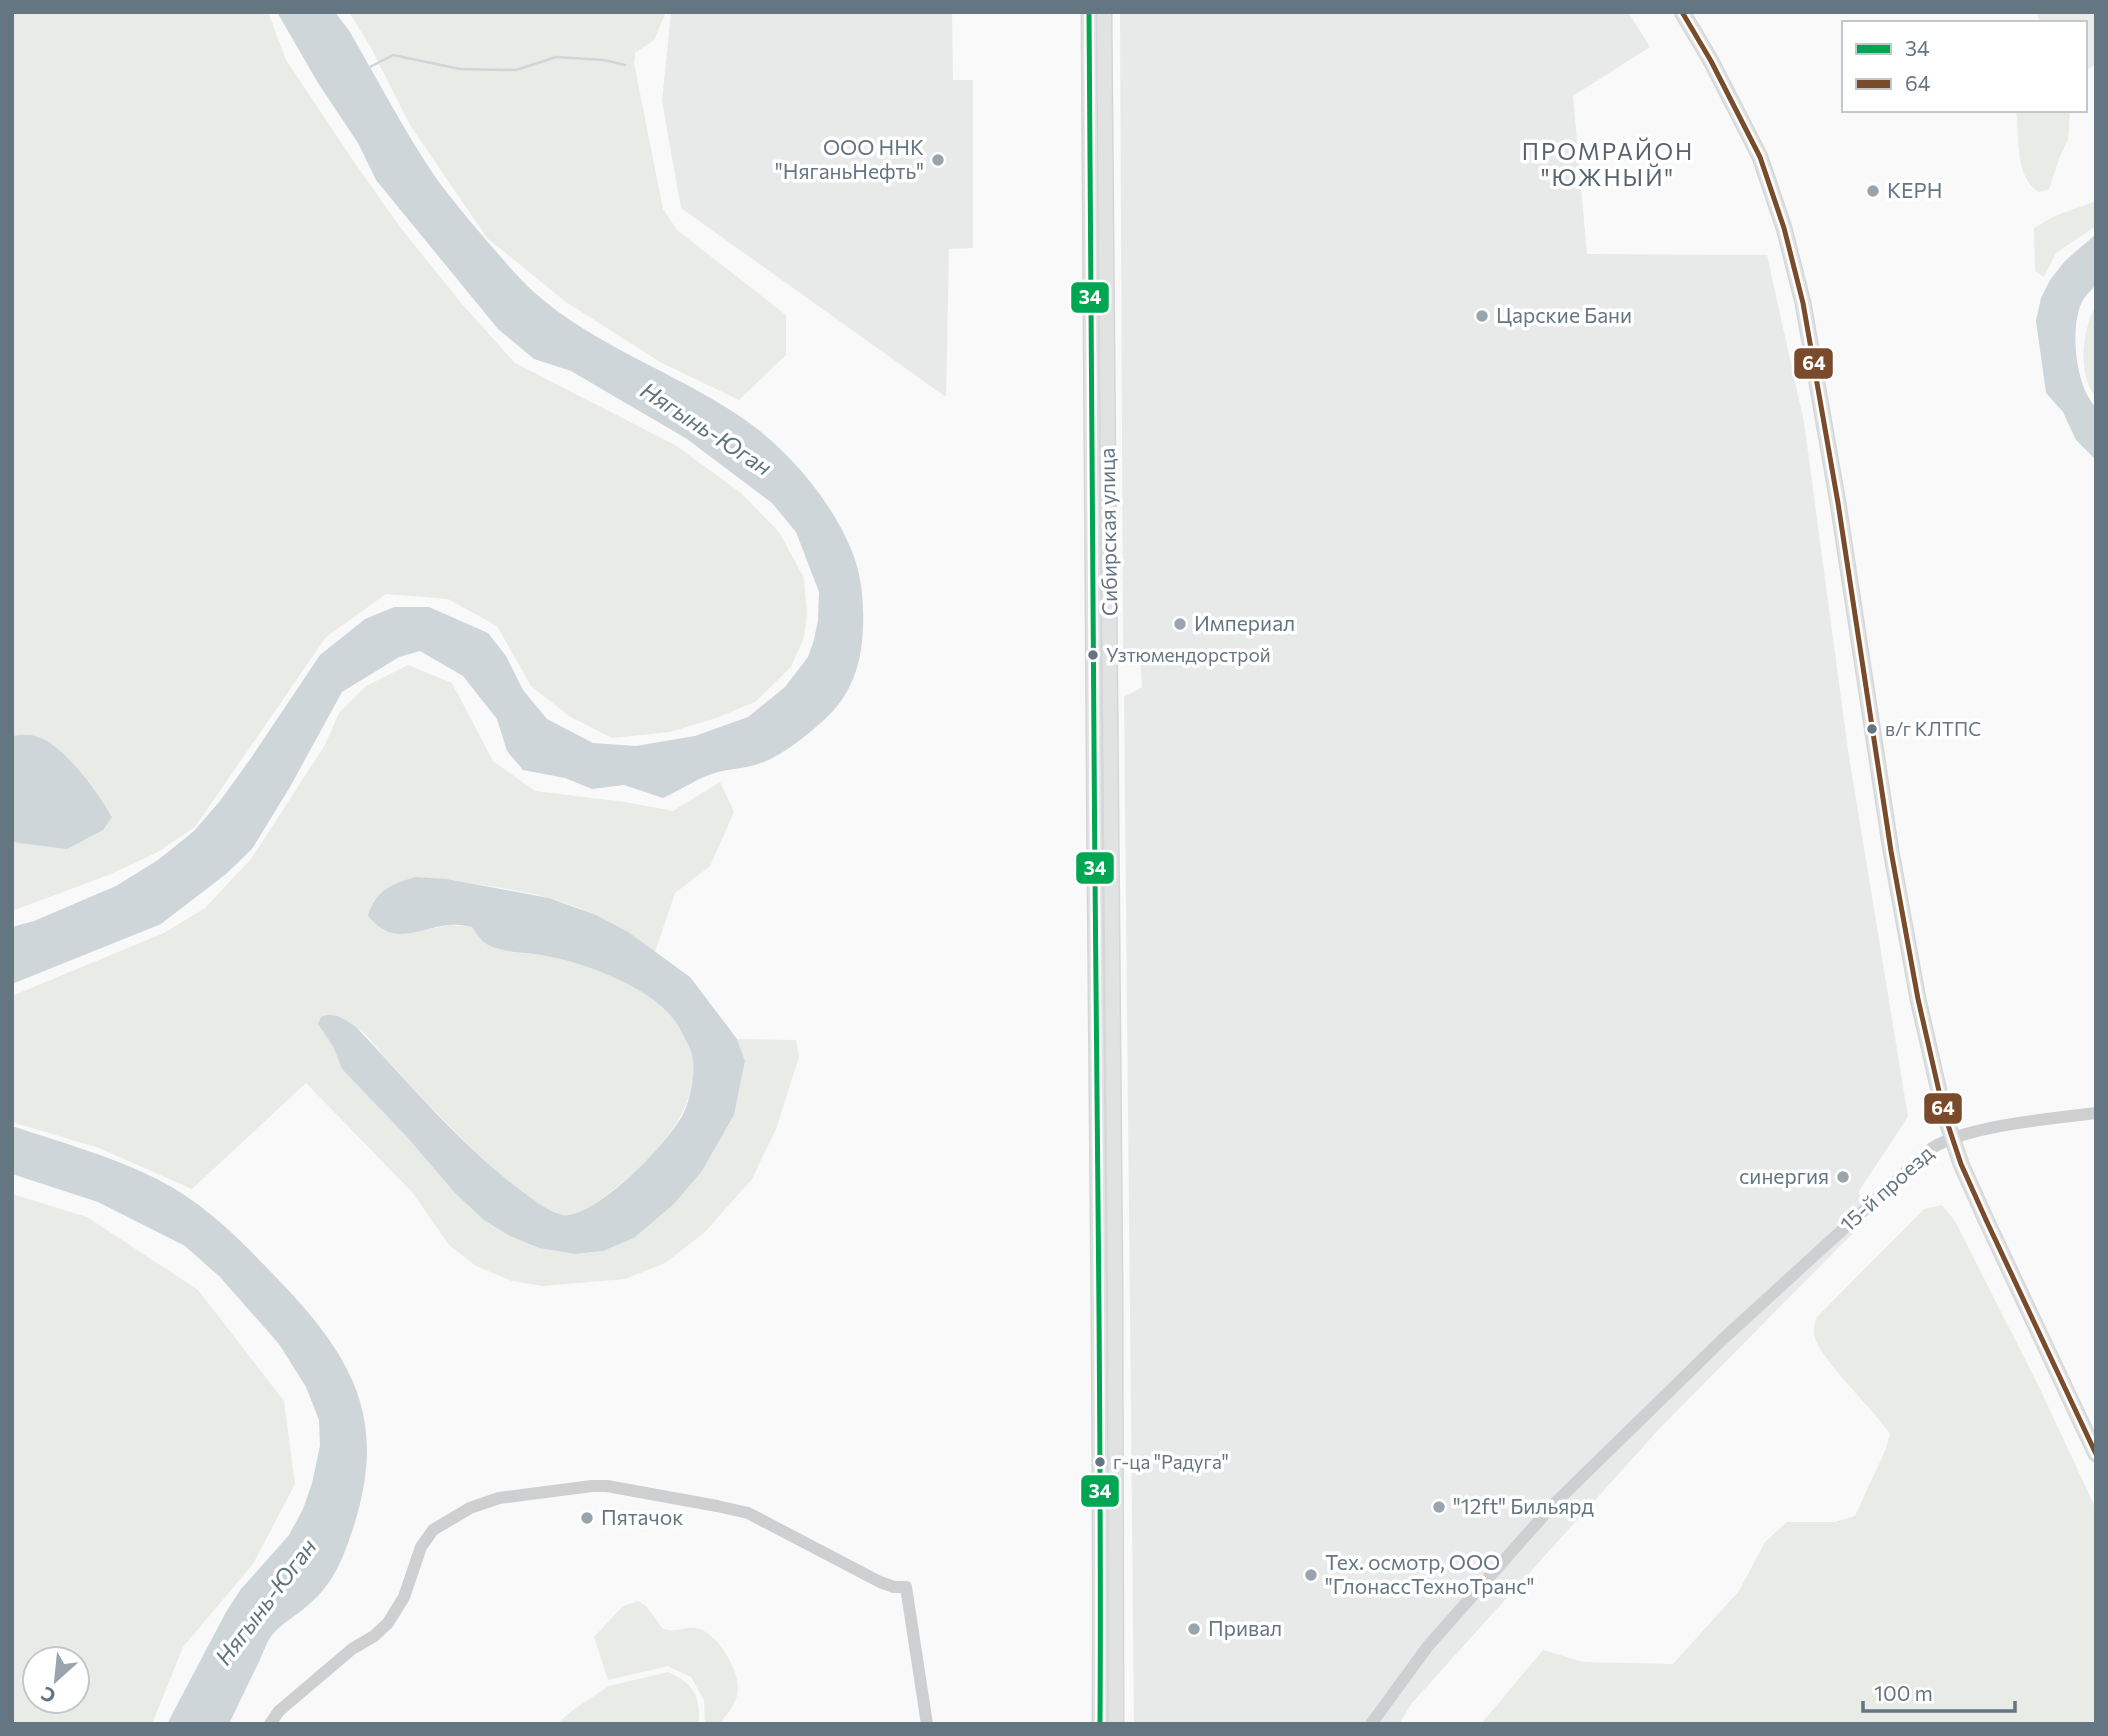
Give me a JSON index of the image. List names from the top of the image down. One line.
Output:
{"streets":{"main road":["Сибирская улица","15-й проезд"]},"districts":["ПРОМРАЙОН \"ЮЖНЫЙ\""],"water":["Нягынь-Юган"],"places":["ООО ННК \"НяганьНефть\"","КЕРН","Царские Бани","Империал","Узтюмендорстрой","в/г КЛТПС","синергия","г-ца \"Радуга\"","\"12ft\" Бильярд","Пятачок","Тех. осмотр, ООО \"ГлонассТехноТранс\"","Привал"],"lines":["transit line 34","transit line 64"],"legend":["34","64"],"scale_bar":"100 m","north":"bottom left"}
